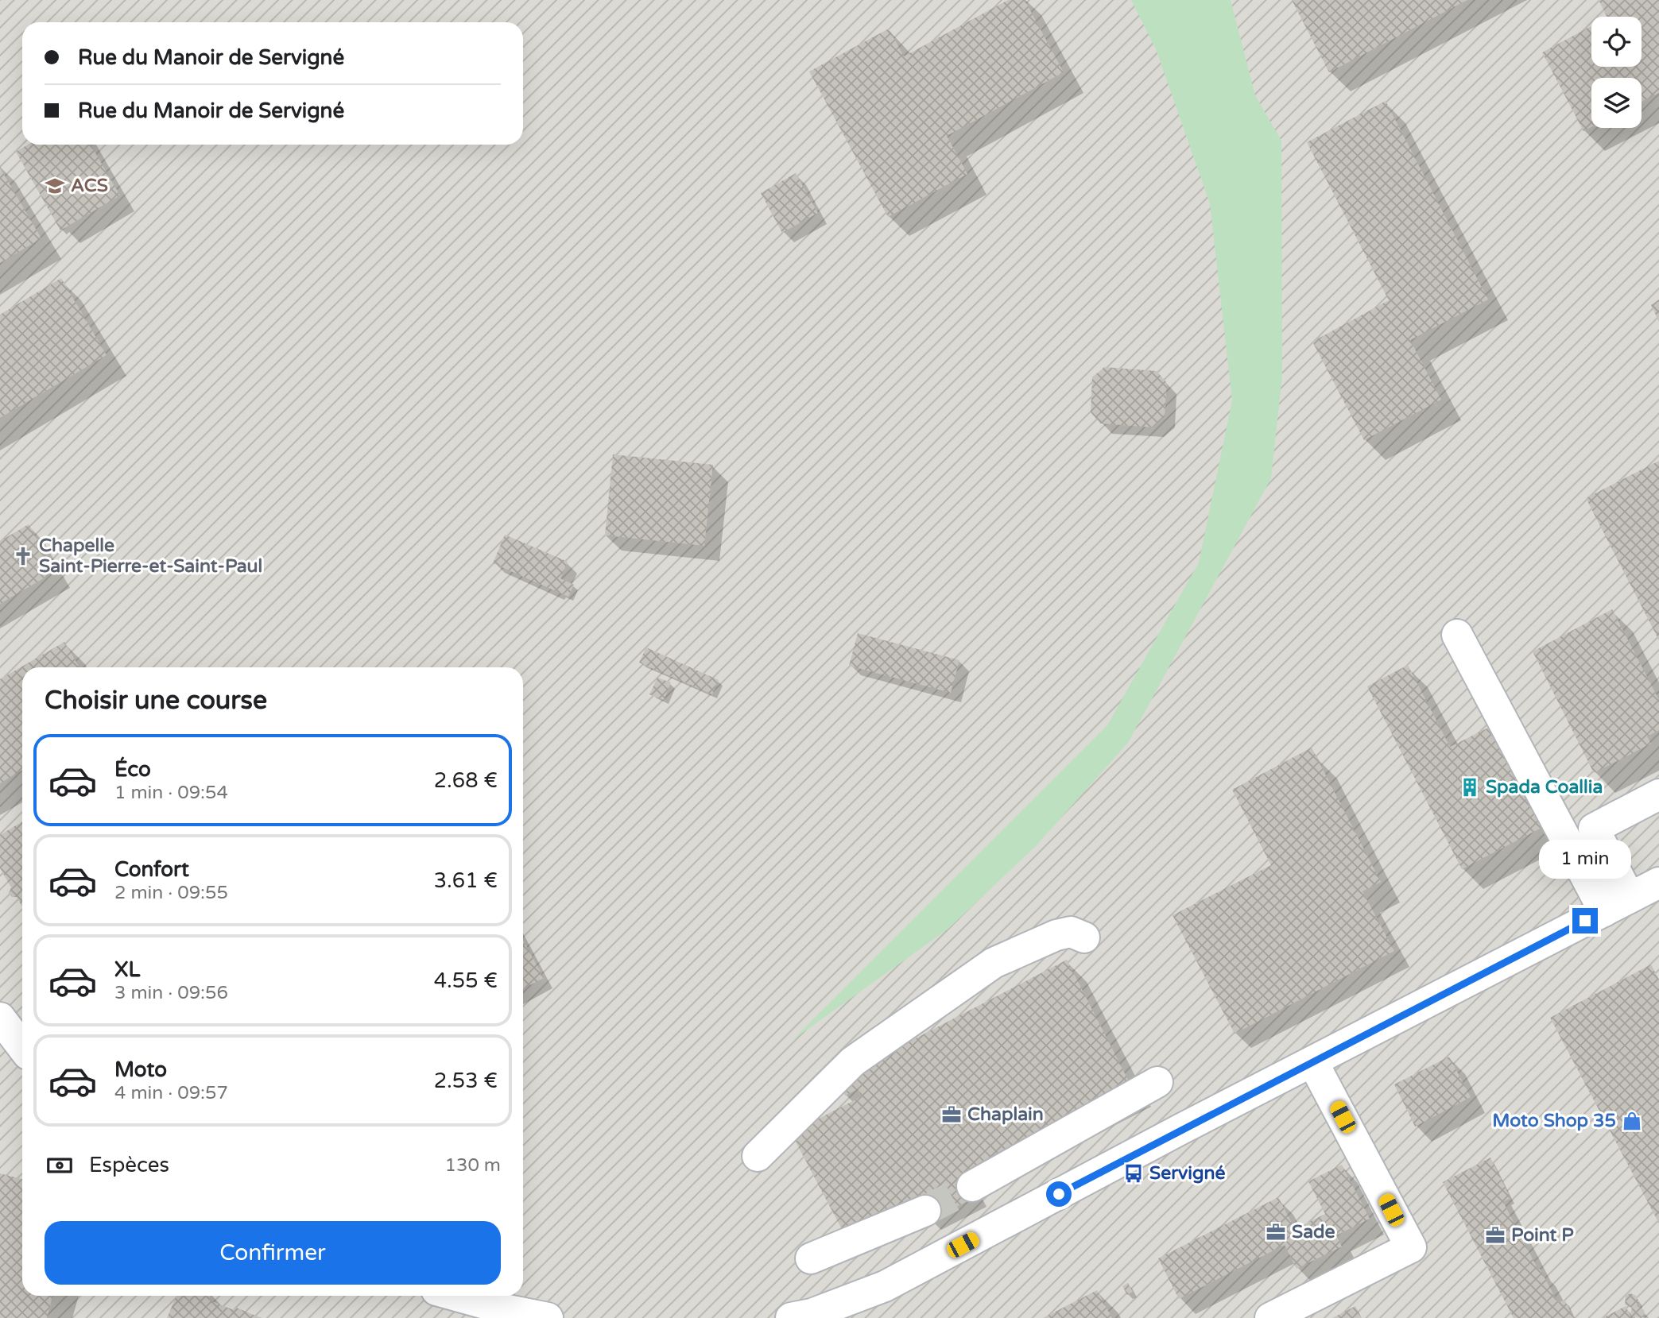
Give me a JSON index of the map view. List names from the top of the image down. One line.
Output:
{"places":{"school or university":["ACS"],"church":["Chapelle Saint-Pierre-et-Saint-Paul"],"building":["Spada Coallia"],"office":["Chaplain","Sade","Point P"],"shop":["Moto Shop 35"],"bus stop":["Servigné"]},"page":{"banner":["Rue du Manoir de Servigné","Rue du Manoir de Servigné"],"heading":"Choisir une course","list":[{"name":"Éco","note":"1 min · 09:54","value":"2.68 €"},{"name":"Confort","note":"2 min · 09:55","value":"3.61 €"},{"name":"XL","note":"3 min · 09:56","value":"4.55 €"},{"name":"Moto","note":"4 min · 09:57","value":"2.53 €"}],"bubble":"1 min","pay":["Espèces","130 m"],"buttons":"Confirmer"}}
